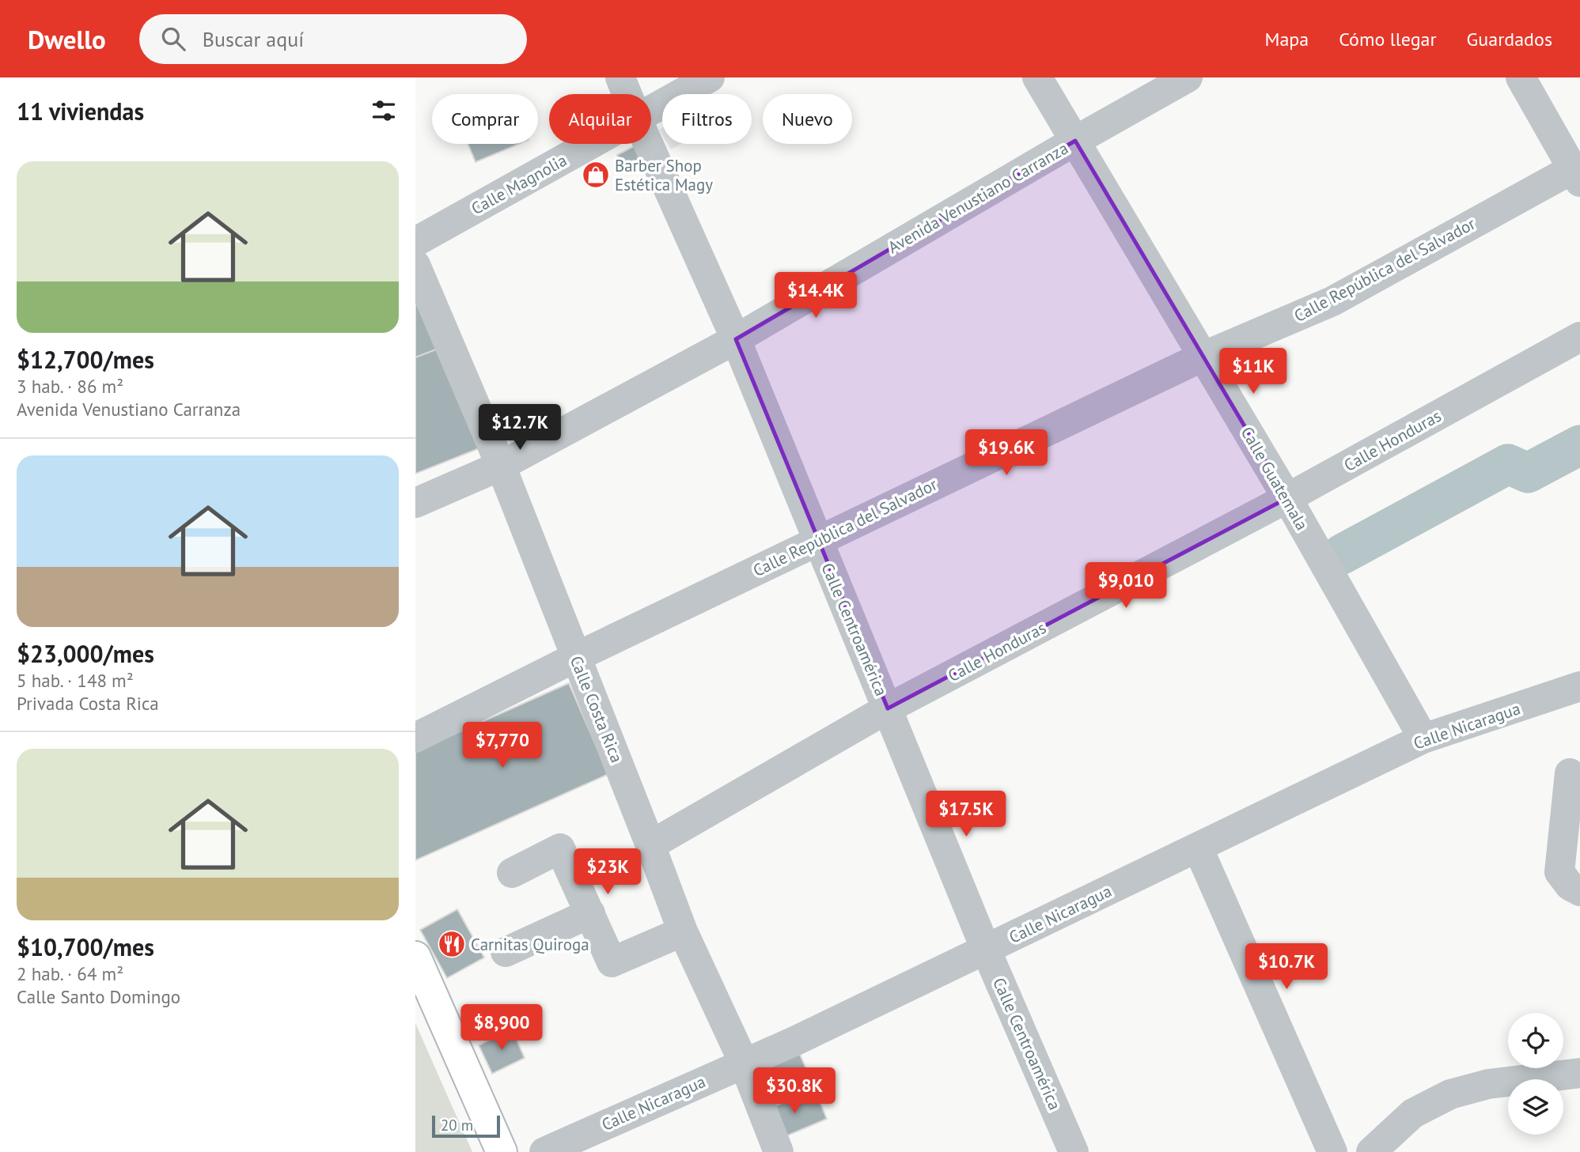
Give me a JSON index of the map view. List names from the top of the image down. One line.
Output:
{"streets":{"street":["Calle Magnolia","Avenida Venustiano Carranza","Calle República del Salvador","Calle Honduras","Calle Guatemala","Calle Centroamérica","Calle Costa Rica","Calle Nicaragua"]},"crossings":[["Avenida Venustiano Carranza","Calle Guatemala"],["Avenida Venustiano Carranza","Calle Centroamérica"],["Avenida Venustiano Carranza","Calle Costa Rica"],["Calle República del Salvador","Calle Guatemala"],["Calle República del Salvador","Calle Centroamérica"],["Calle República del Salvador","Calle Costa Rica"],["Calle Honduras","Calle Guatemala"],["Calle Honduras","Calle Centroamérica"],["Calle Honduras","Calle Costa Rica"],["Calle Guatemala","Calle Nicaragua"],["Calle Centroamérica","Calle Nicaragua"],["Calle Costa Rica","Calle Nicaragua"]],"places":{"shop":["Barber Shop Estética Magy"],"restaurant":["Carnitas Quiroga"]},"scale_bar":"20 m","page":{"header":"Dwello","search":"Buscar aquí","nav":["Mapa","Cómo llegar","Guardados"],"heading":"11 viviendas","chip":["Comprar","Alquilar","Filtros","Nuevo"],"list":[{"name":"$12,700/mes","note":"3 hab. · 86 m² · Avenida Venustiano Carranza"},{"name":"$23,000/mes","note":"5 hab. · 148 m² · Privada Costa Rica"},{"name":"$10,700/mes","note":"2 hab. · 64 m² · Calle Santo Domingo"}],"price":["$14.4K","$11K","$12.7K","$19.6K","$9,010","$7,770","$17.5K","$23K","$10.7K","$8,900","$30.8K"],"scale":"20 m"}}
